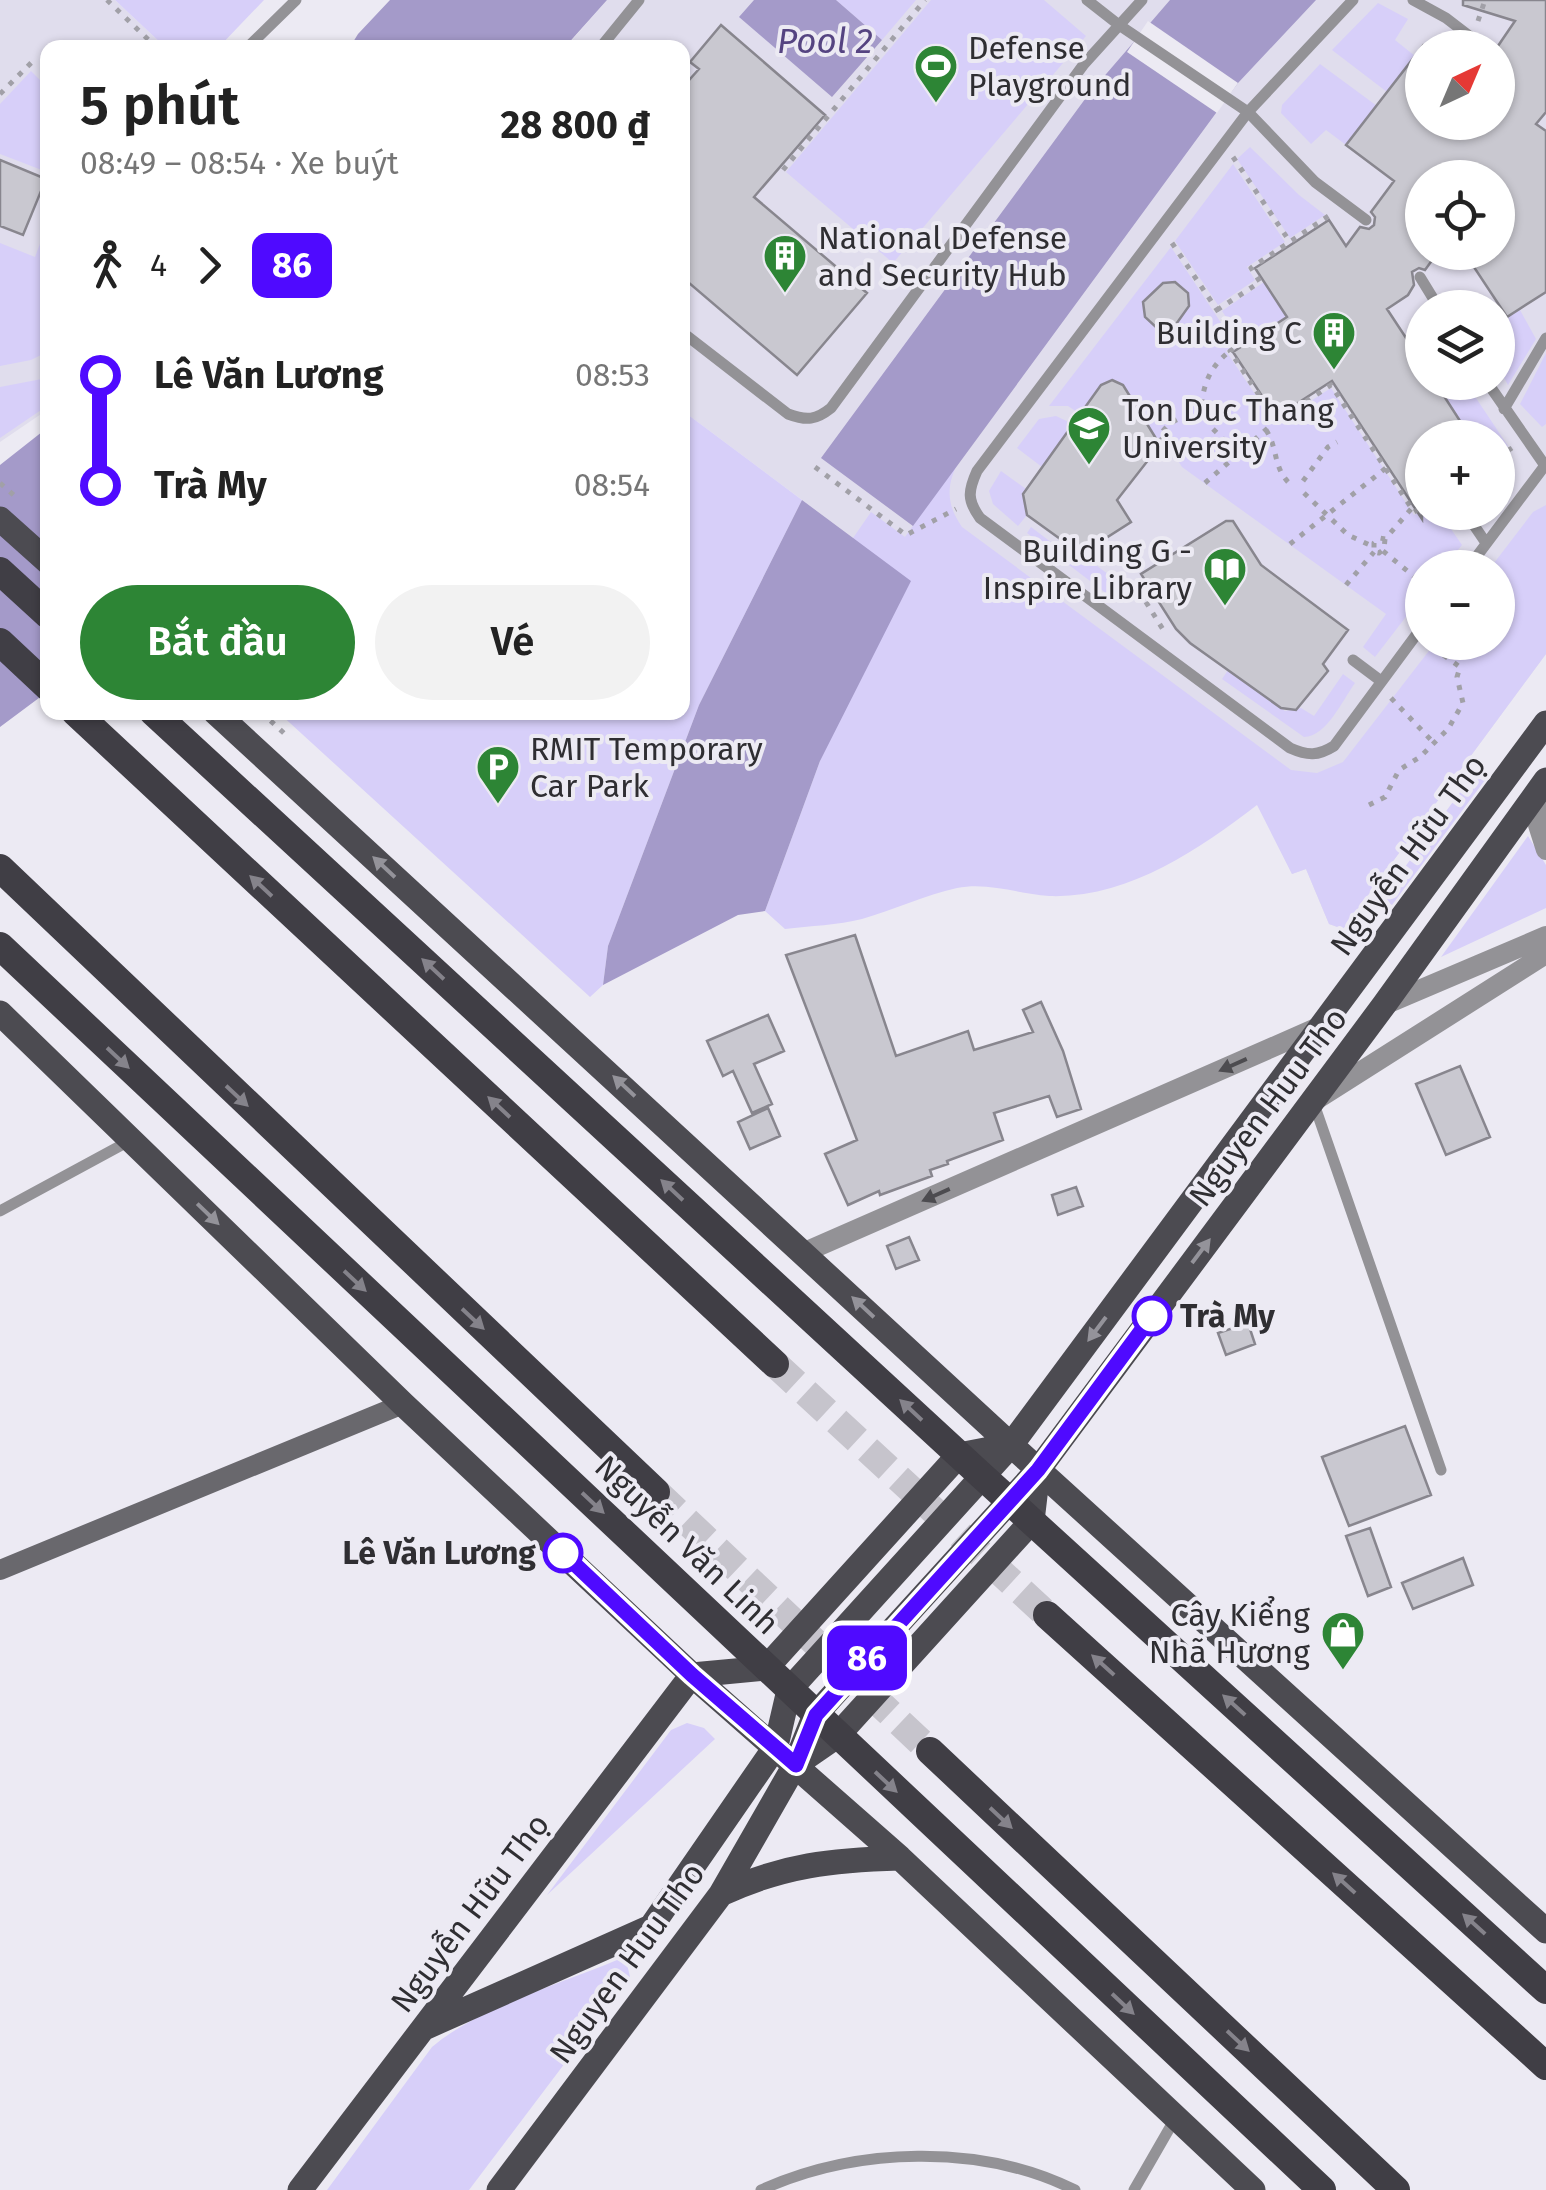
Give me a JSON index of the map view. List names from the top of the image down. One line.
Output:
{"streets":{"highway":["Nguyễn Văn Linh"],"main road":["Nguyễn Hữu Thọ","Nguyen Huu Tho"]},"crossings":[["Nguyễn Hữu Thọ","Nguyen Huu Tho"],["Nguyen Huu Tho","Nguyễn Văn Linh"]],"water":["Pool 2"],"places":{"sports":["Defense Playground"],"building":["National Defense and Security Hub","Building C"],"school or university":["Ton Duc Thang University"],"library":["Building G - Inspire Library"],"parking":["RMIT Temporary Car Park"],"other":["Trà My","Lê Văn Lương"],"shop":["Cây Kiểng Nhã Hương"]},"lines":["bus line 86"],"north":"top right","page":{"on_map":"86","map_buttons":["+","−"],"heading":["5 phút","08:49 – 08:54 · Xe buýt","28 800 ₫"],"legs":["4","86"],"list":[{"name":"Lê Văn Lương","value":"08:53"},{"name":"Trà My","value":"08:54"}],"buttons":["Bắt đầu","Vé"]}}
